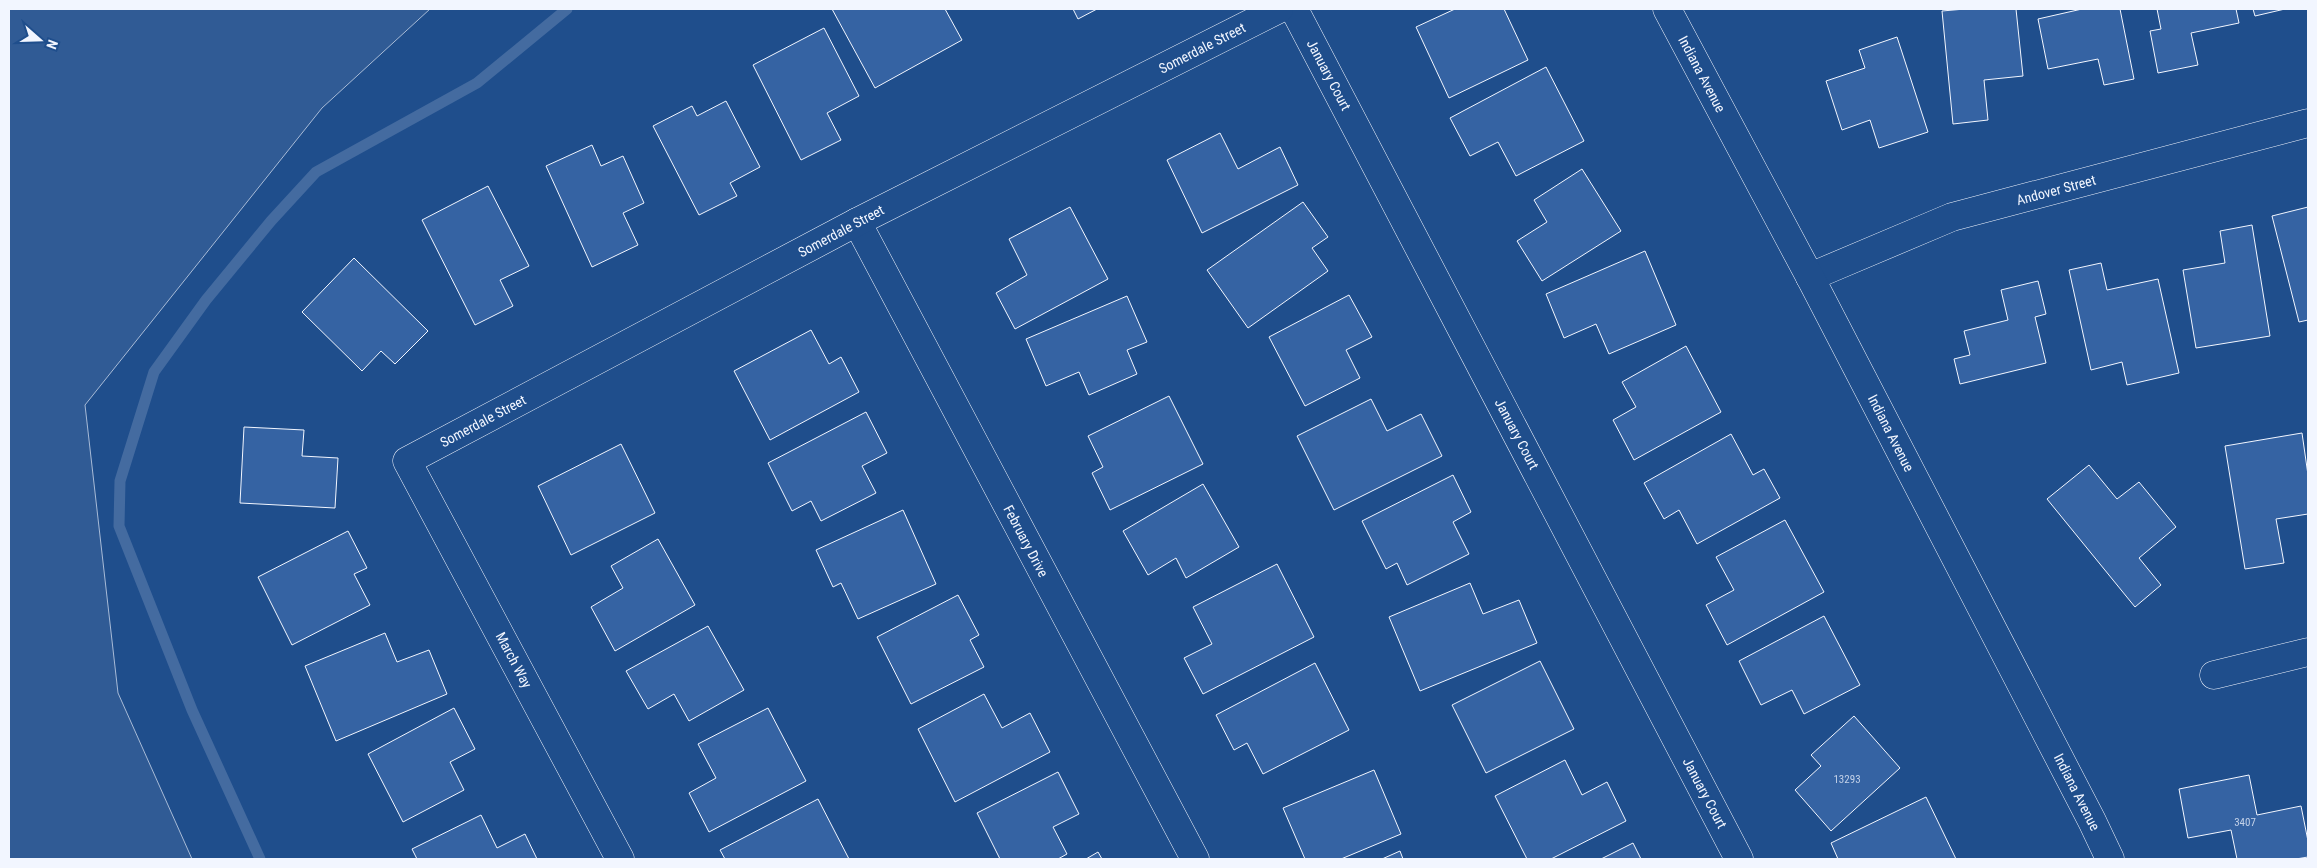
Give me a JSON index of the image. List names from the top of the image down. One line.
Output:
{"streets":{"street":["Somerdale Street","Indiana Avenue","January Court","Andover Street","February Drive","March Way"]},"crossings":[["Somerdale Street","February Drive"],["Somerdale Street","March Way"],["Indiana Avenue","Andover Street"]],"house_numbers":["13293","3407"],"north":"right"}
